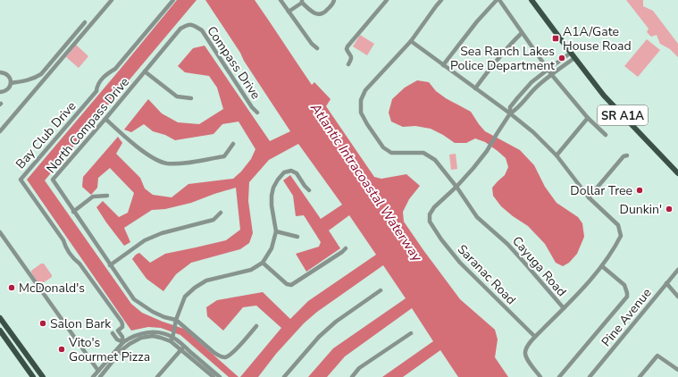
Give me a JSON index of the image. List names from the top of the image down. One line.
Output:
{"streets":{"main road":["SR A1A"],"street":["Compass Drive","North Compass Drive","Bay Club Drive","Cayuga Road","Saranac Road","Pine Avenue"]},"crossings":[["Compass Drive","North Compass Drive"],["Cayuga Road","Saranac Road"]],"water":["Atlantic Intracoastal Waterway"],"places":{"transit":["A1A/Gate House Road"],"other":["Sea Ranch Lakes Police Department","Dollar Tree","Dunkin'","McDonald's","Salon Bark","Vito's Gourmet Pizza"]}}
